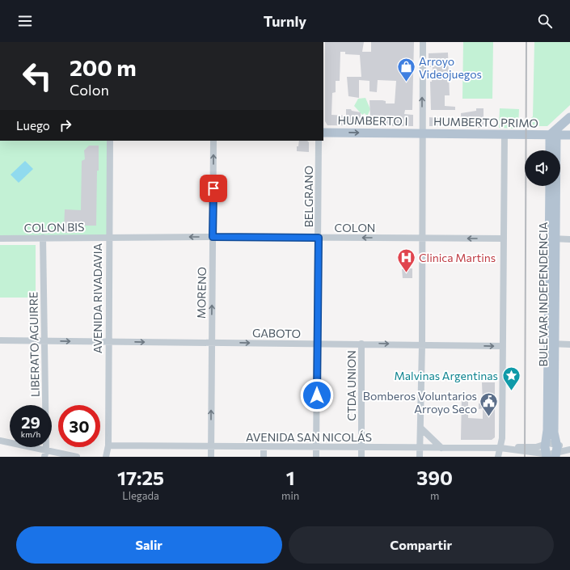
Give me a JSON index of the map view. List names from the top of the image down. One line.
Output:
{"streets":{"main road":["HUMBERTO I","HUMBERTO PRIMO","BULEVAR INDEPENDENCIA"],"street":["BELGRANO","COLON BIS","COLON","MORENO","AVENIDA RIVADAVIA","GABOTO","LIBERATO AGUIRRE","CTDA UNION","AVENIDA SAN NICOLÁS"]},"crossings":[["HUMBERTO I","HUMBERTO PRIMO"],["HUMBERTO PRIMO","BULEVAR INDEPENDENCIA"],["BELGRANO","COLON"],["BELGRANO","GABOTO"],["BELGRANO","AVENIDA SAN NICOLÁS"],["COLON BIS","COLON"],["COLON BIS","AVENIDA RIVADAVIA"],["COLON BIS","LIBERATO AGUIRRE"],["COLON","MORENO"],["COLON","AVENIDA RIVADAVIA"],["MORENO","GABOTO"],["MORENO","AVENIDA SAN NICOLÁS"],["BULEVAR INDEPENDENCIA","AVENIDA SAN NICOLÁS"],["AVENIDA RIVADAVIA","GABOTO"],["AVENIDA RIVADAVIA","AVENIDA SAN NICOLÁS"],["GABOTO","LIBERATO AGUIRRE"],["GABOTO","CTDA UNION"],["CTDA UNION","AVENIDA SAN NICOLÁS"]],"one_way":["HUMBERTO I","COLON","MORENO","GABOTO"],"places":{"shop":["Arroyo Videojuegos"],"hospital":["Clinica Martins"],"place":["Malvinas Argentinas"],"public building":["Bomberos Voluntarios Arroyo Seco"]},"page":{"header":"Turnly","turn":["200 m","Colon"],"then":"Luego","speed":"29 km/h","limit":"30","eta":["17:25","Llegada","1","min","390","m"],"buttons":["Salir","Compartir"]}}
